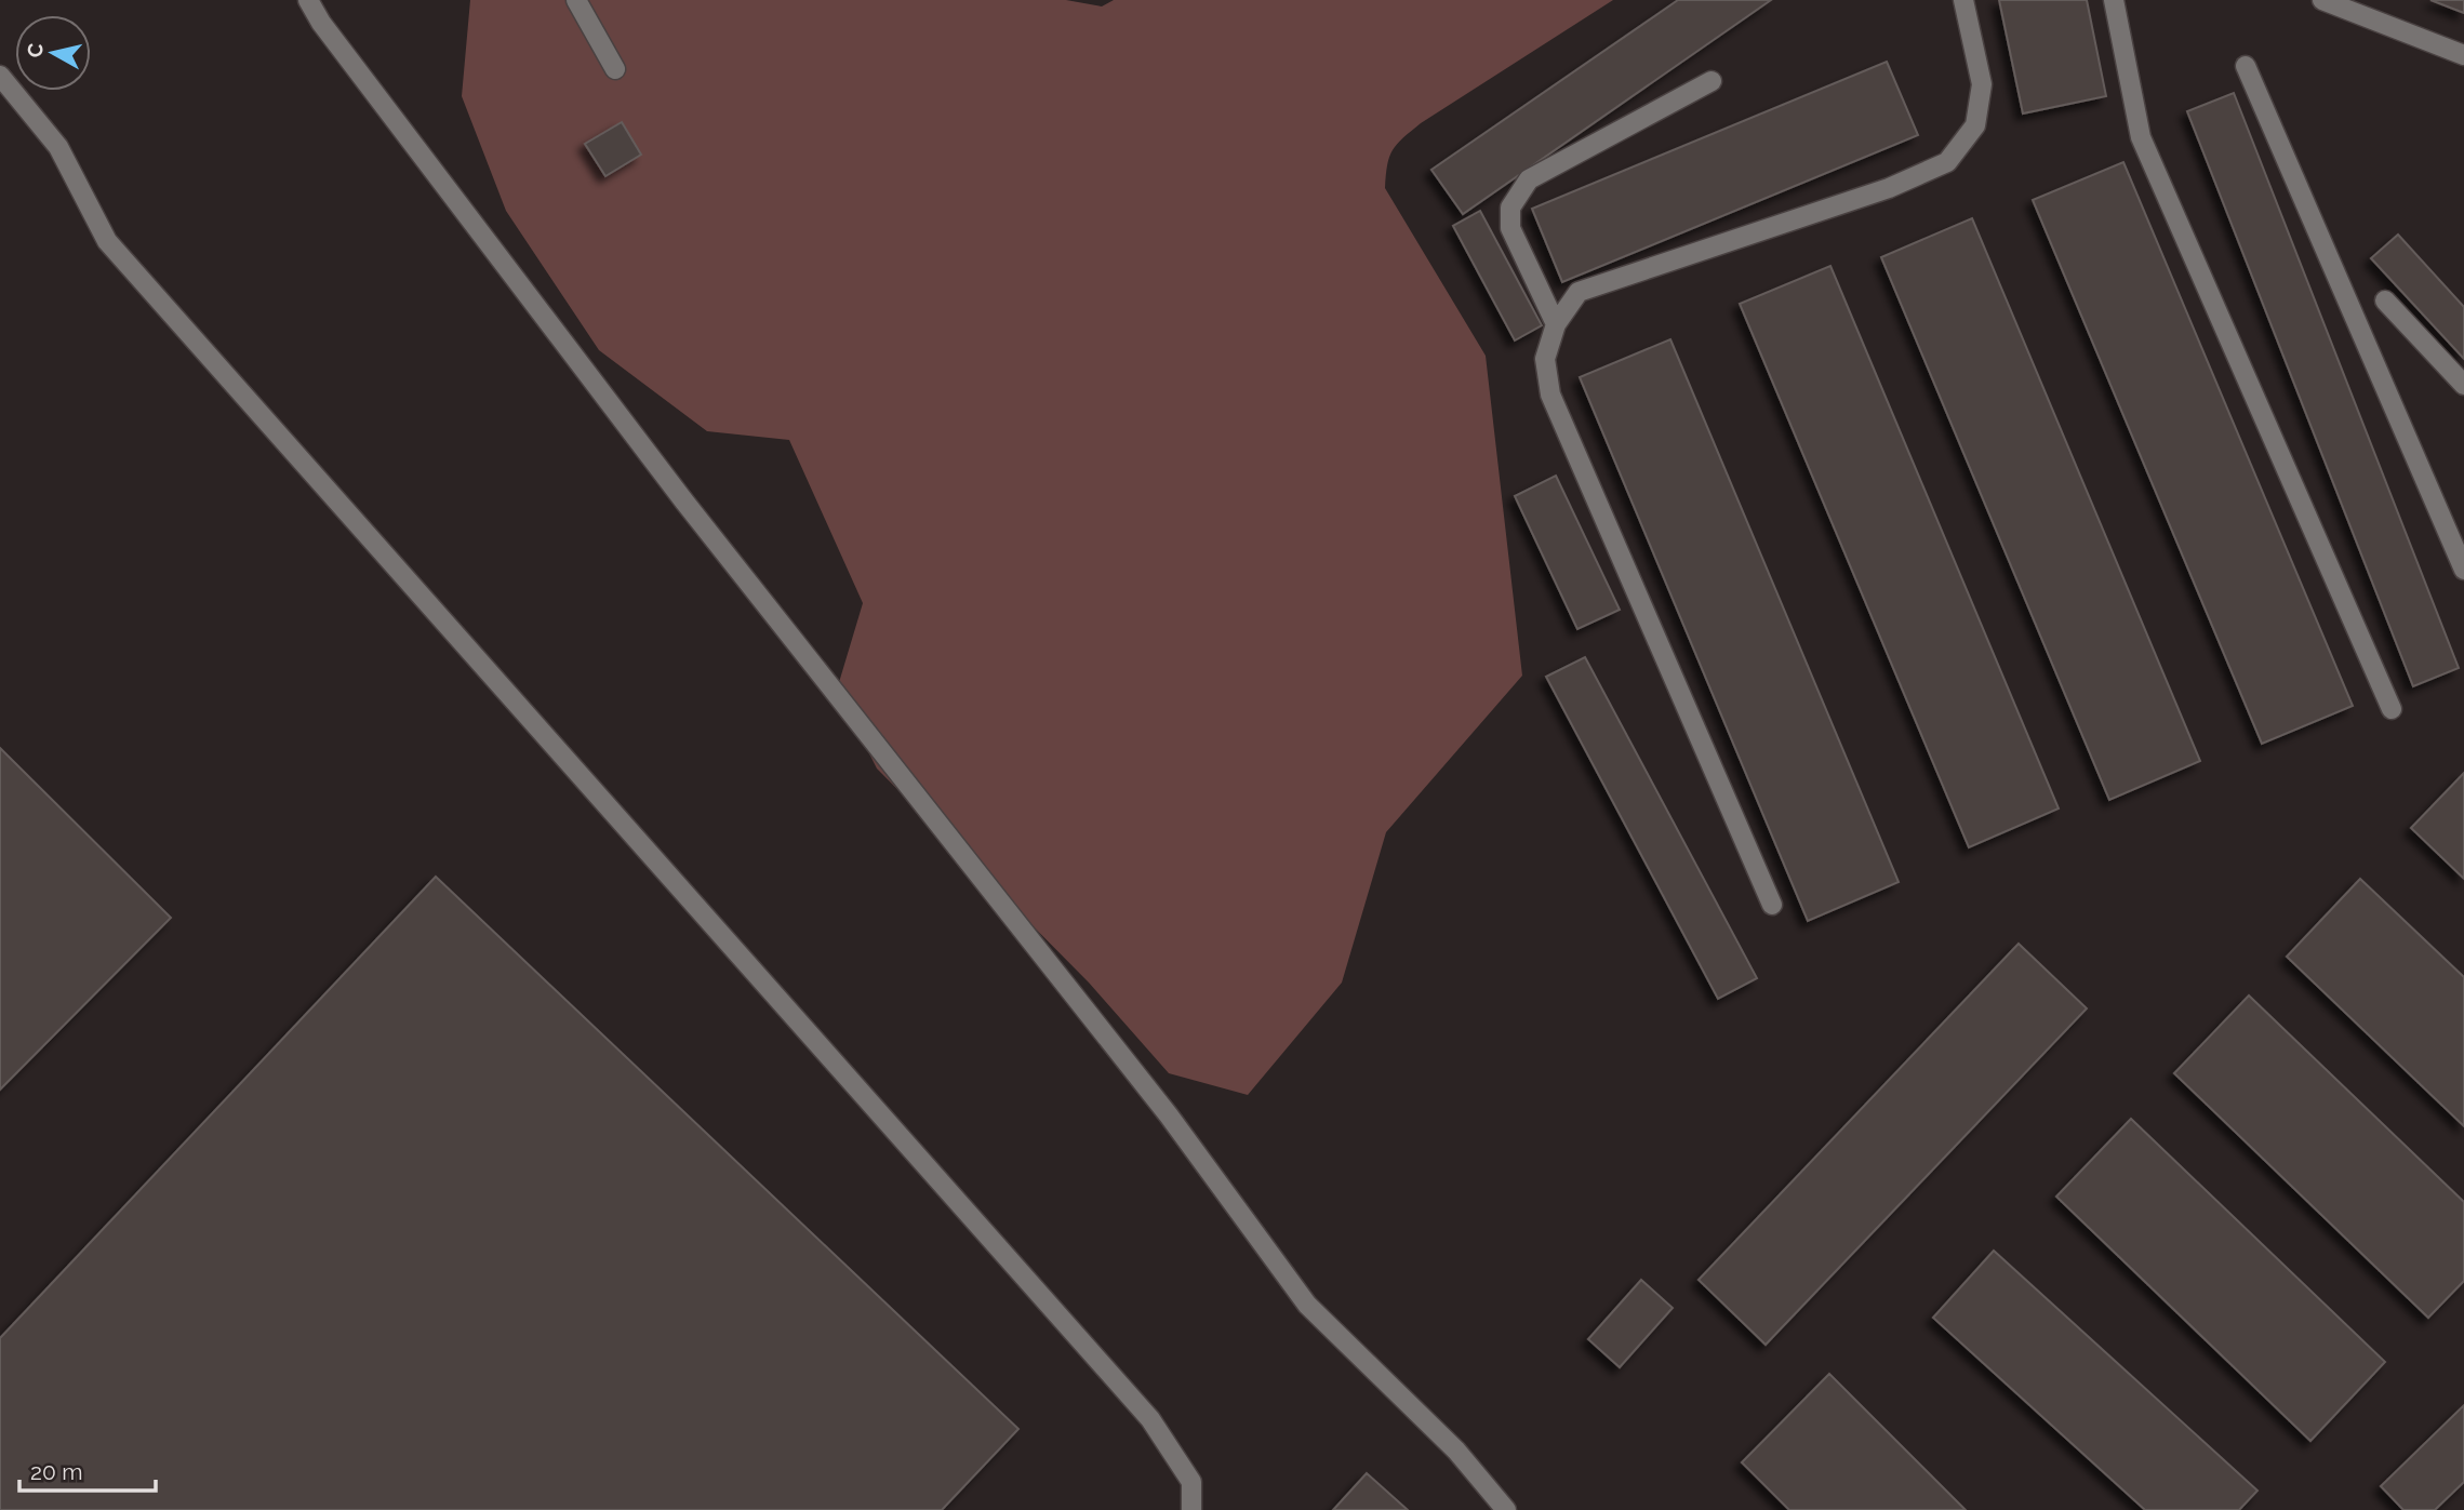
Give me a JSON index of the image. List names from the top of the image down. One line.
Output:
{"scale_bar":"20 m","north":"left"}
